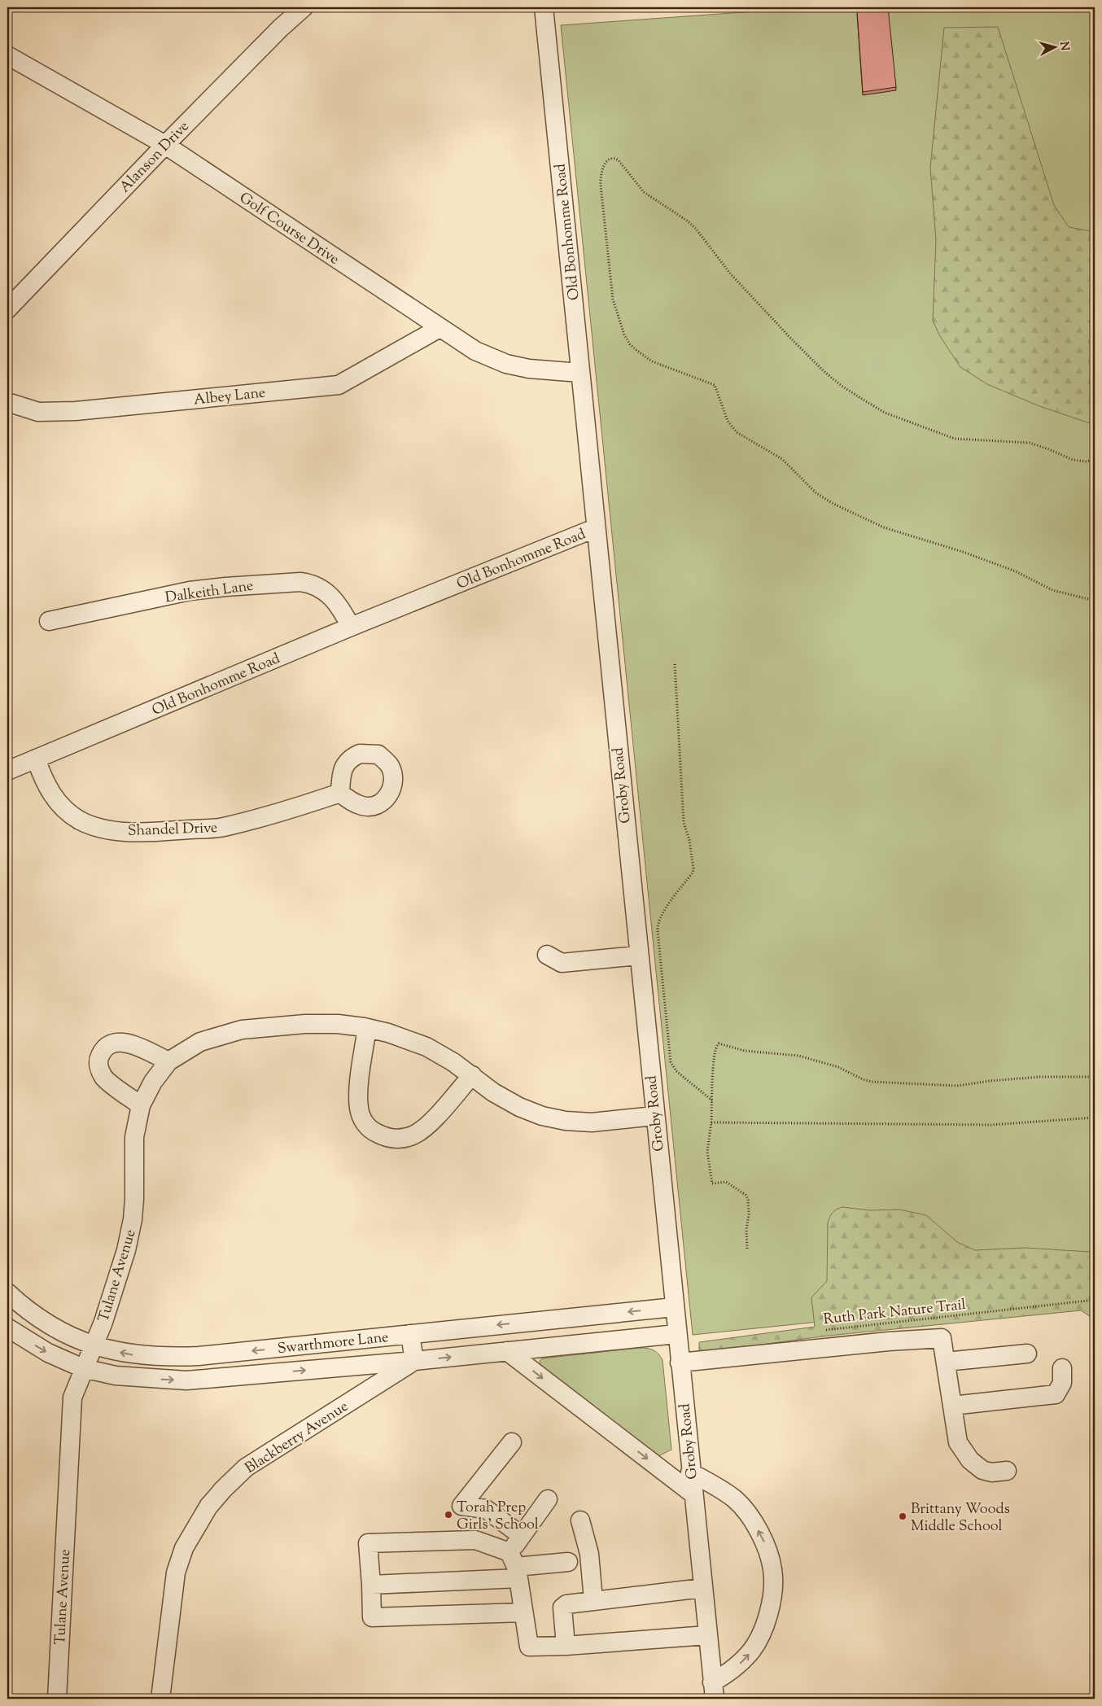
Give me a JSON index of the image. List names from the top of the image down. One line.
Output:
{"streets":{"street":["Alanson Drive","Golf Course Drive","Old Bonhomme Road","Albey Lane","Dalkeith Lane","Groby Road","Shandel Drive","Tulane Avenue","Swarthmore Lane","Blackberry Avenue"],"path":["Ruth Park Nature Trail"]},"crossings":[["Alanson Drive","Golf Course Drive"],["Golf Course Drive","Old Bonhomme Road"],["Golf Course Drive","Albey Lane"],["Old Bonhomme Road","Dalkeith Lane"],["Old Bonhomme Road","Groby Road"],["Old Bonhomme Road","Shandel Drive"],["Groby Road","Tulane Avenue"],["Groby Road","Swarthmore Lane"],["Tulane Avenue","Swarthmore Lane"],["Swarthmore Lane","Blackberry Avenue"]],"places":["Torah Prep Girls' School","Brittany Woods Middle School"],"north":"right"}
